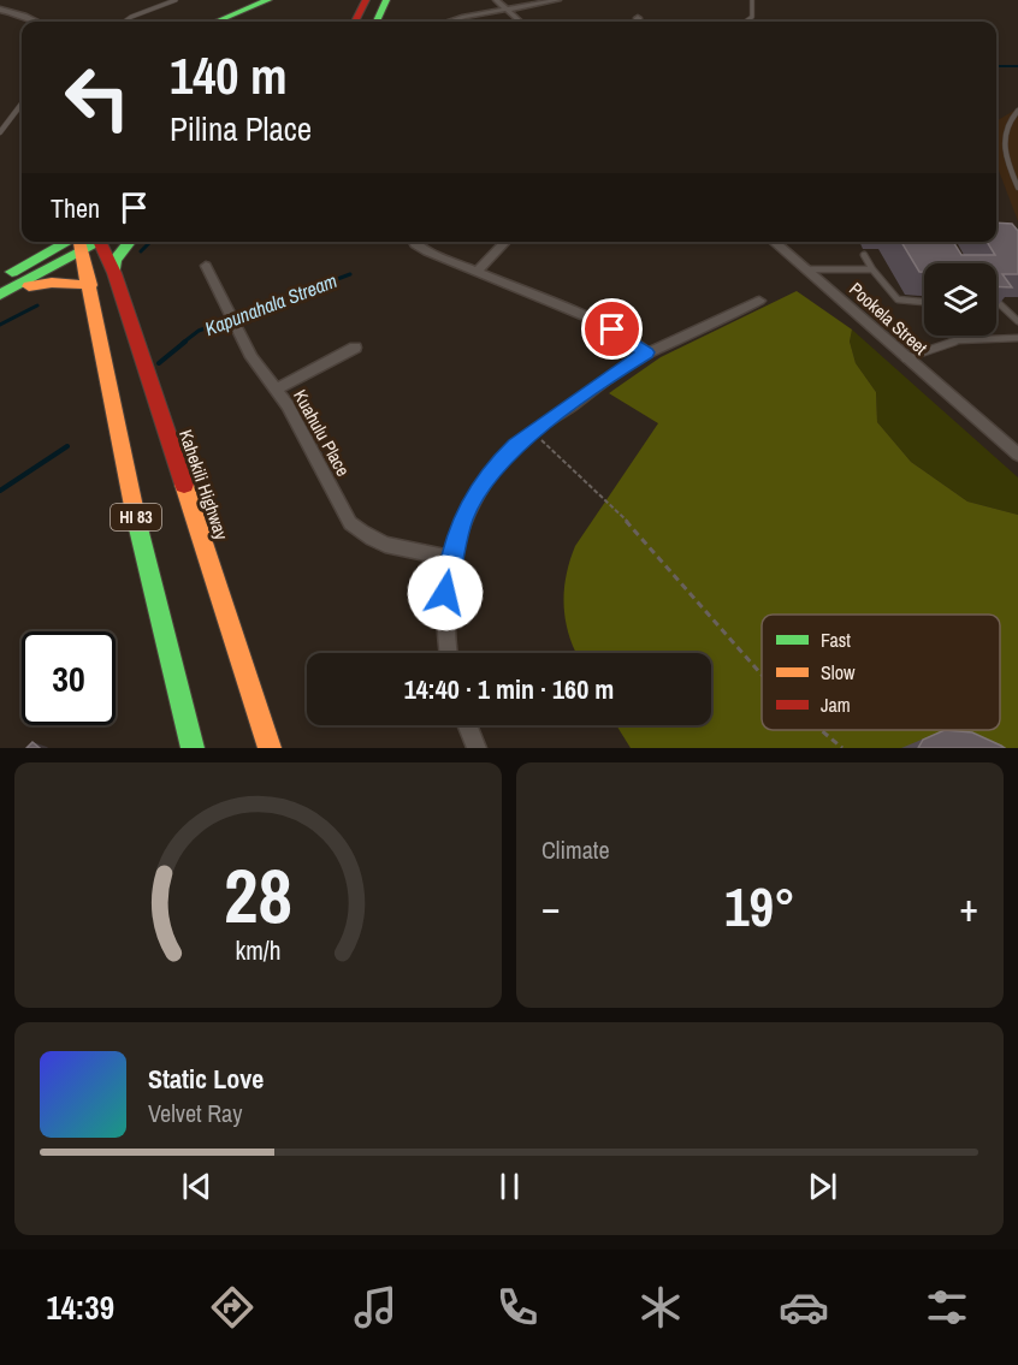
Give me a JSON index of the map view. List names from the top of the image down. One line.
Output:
{"streets":{"main road":["Kahekili Highway","HI 83"],"street":["Pookela Street","Kuahulu Place"]},"water":["Kapunahala Stream"],"legend":["Fast","Slow","Jam"],"page":{"turn":["140 m","Pilina Place"],"then":"Then","limit":"30","trip":"14:40 · 1 min · 160 m","tile":"Climate","heat":["−","19°","+"],"song":["Static Love","Velvet Ray"],"tabs":"14:39","gauge":["28","km/h"]}}
